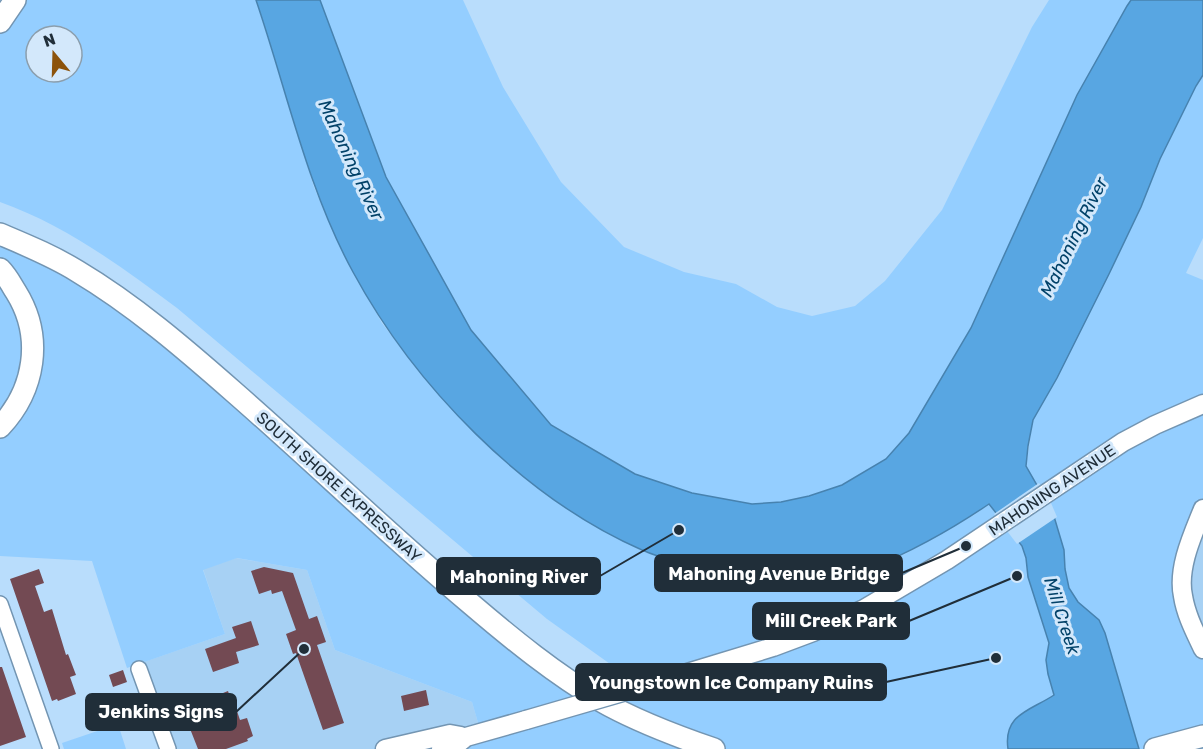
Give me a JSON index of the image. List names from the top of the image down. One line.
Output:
{"streets":{"highway":["SOUTH SHORE EXPRESSWAY"],"main road":["MAHONING AVENUE"]},"water":["Mahoning River","Mill Creek"],"places":["Mahoning River","Mahoning Avenue Bridge","Mill Creek Park","Jenkins Signs","Youngstown Ice Company Ruins"],"north":"top"}
